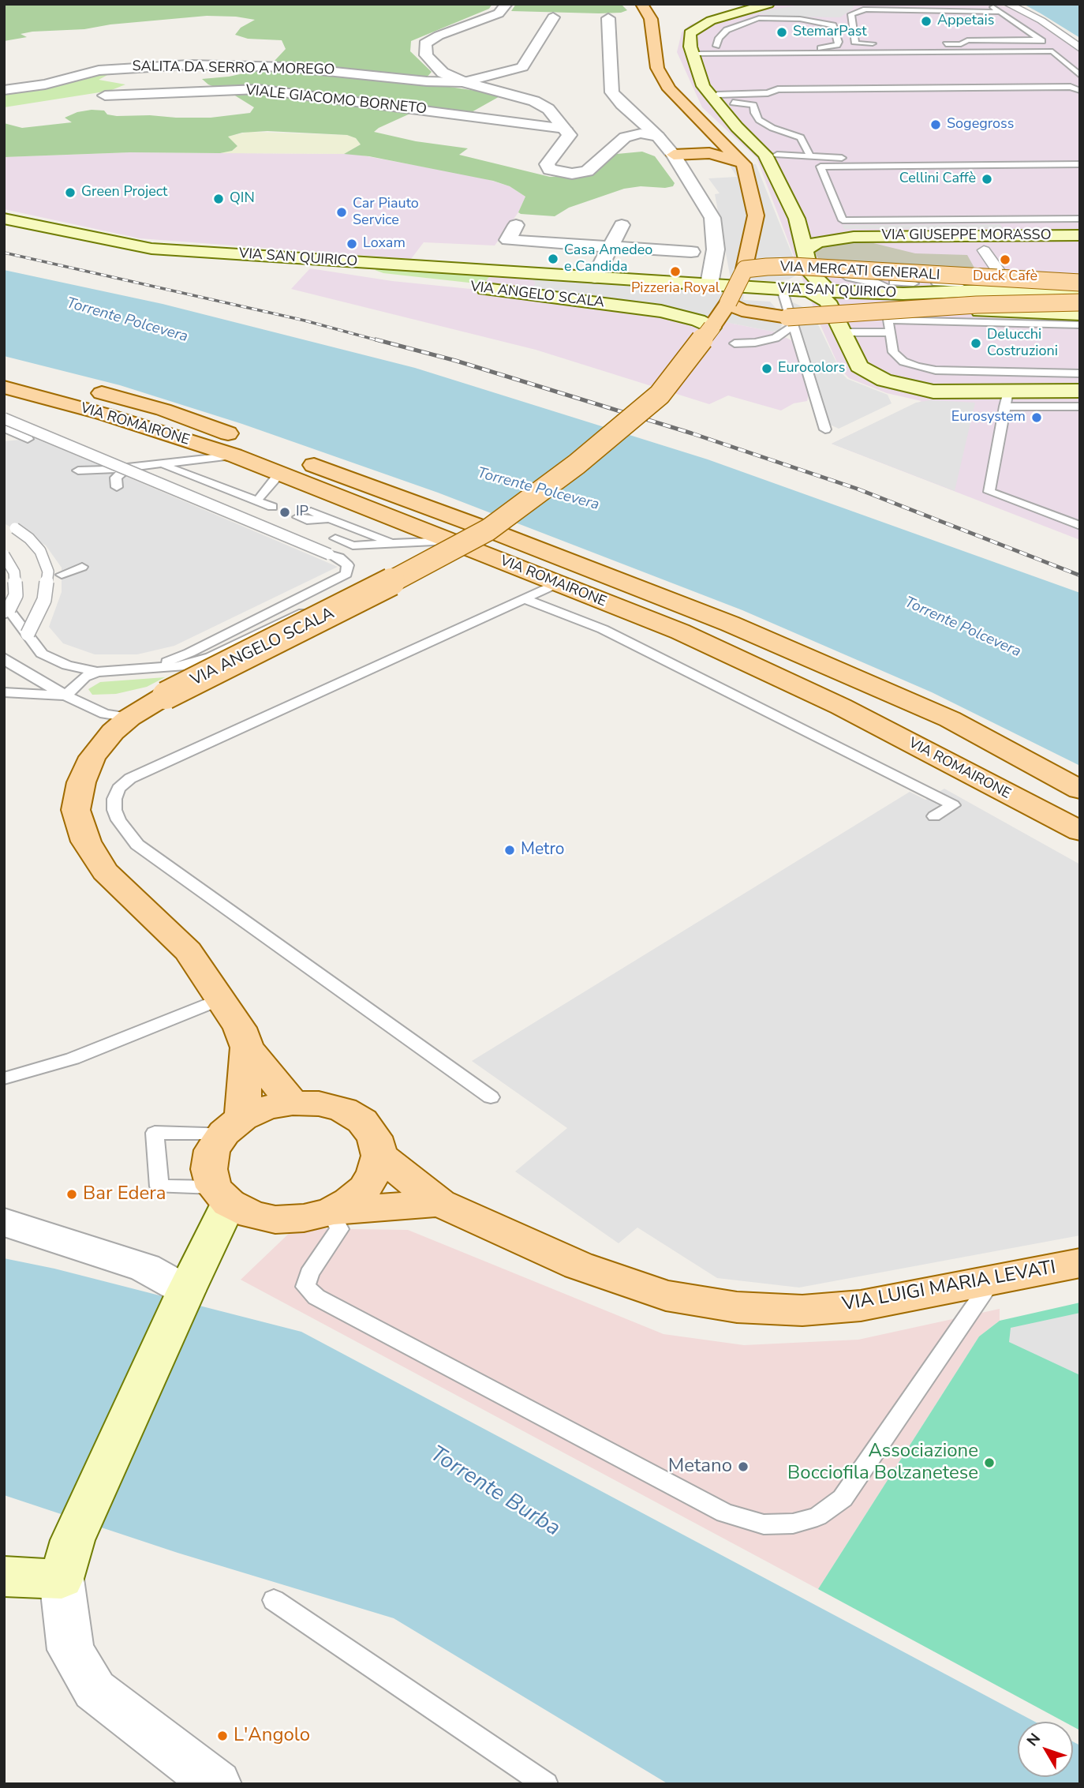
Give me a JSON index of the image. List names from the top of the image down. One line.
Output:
{"streets":{"main road":["VIA GIUSEPPE MORASSO","VIA SAN QUIRICO","VIA MERCATI GENERALI","VIA ANGELO SCALA","VIA ROMAIRONE","VIA LUIGI MARIA LEVATI"],"street":["SALITA DA SERRO A MOREGO","VIALE GIACOMO BORNETO"]},"crossings":[["VIA SAN QUIRICO","VIA ANGELO SCALA"],["VIA MERCATI GENERALI","VIA ANGELO SCALA"],["VIA ANGELO SCALA","VIA LUIGI MARIA LEVATI"]],"water":["Torrente Polcevera","Torrente Burba"],"places":["Appetais","StemarPast","Sogegross","Cellini Caffè","Green Project","QIN","Car Piauto Service","Loxam","Casa Amedeo e Candida","Duck Cafè","Pizzeria Royal","Delucchi Costruzioni","Eurocolors","Eurosystem","IP","Metro","Bar Edera","Associazione Bocciofila Bolzanetese","Metano","L'Angolo"],"north":"top left"}
